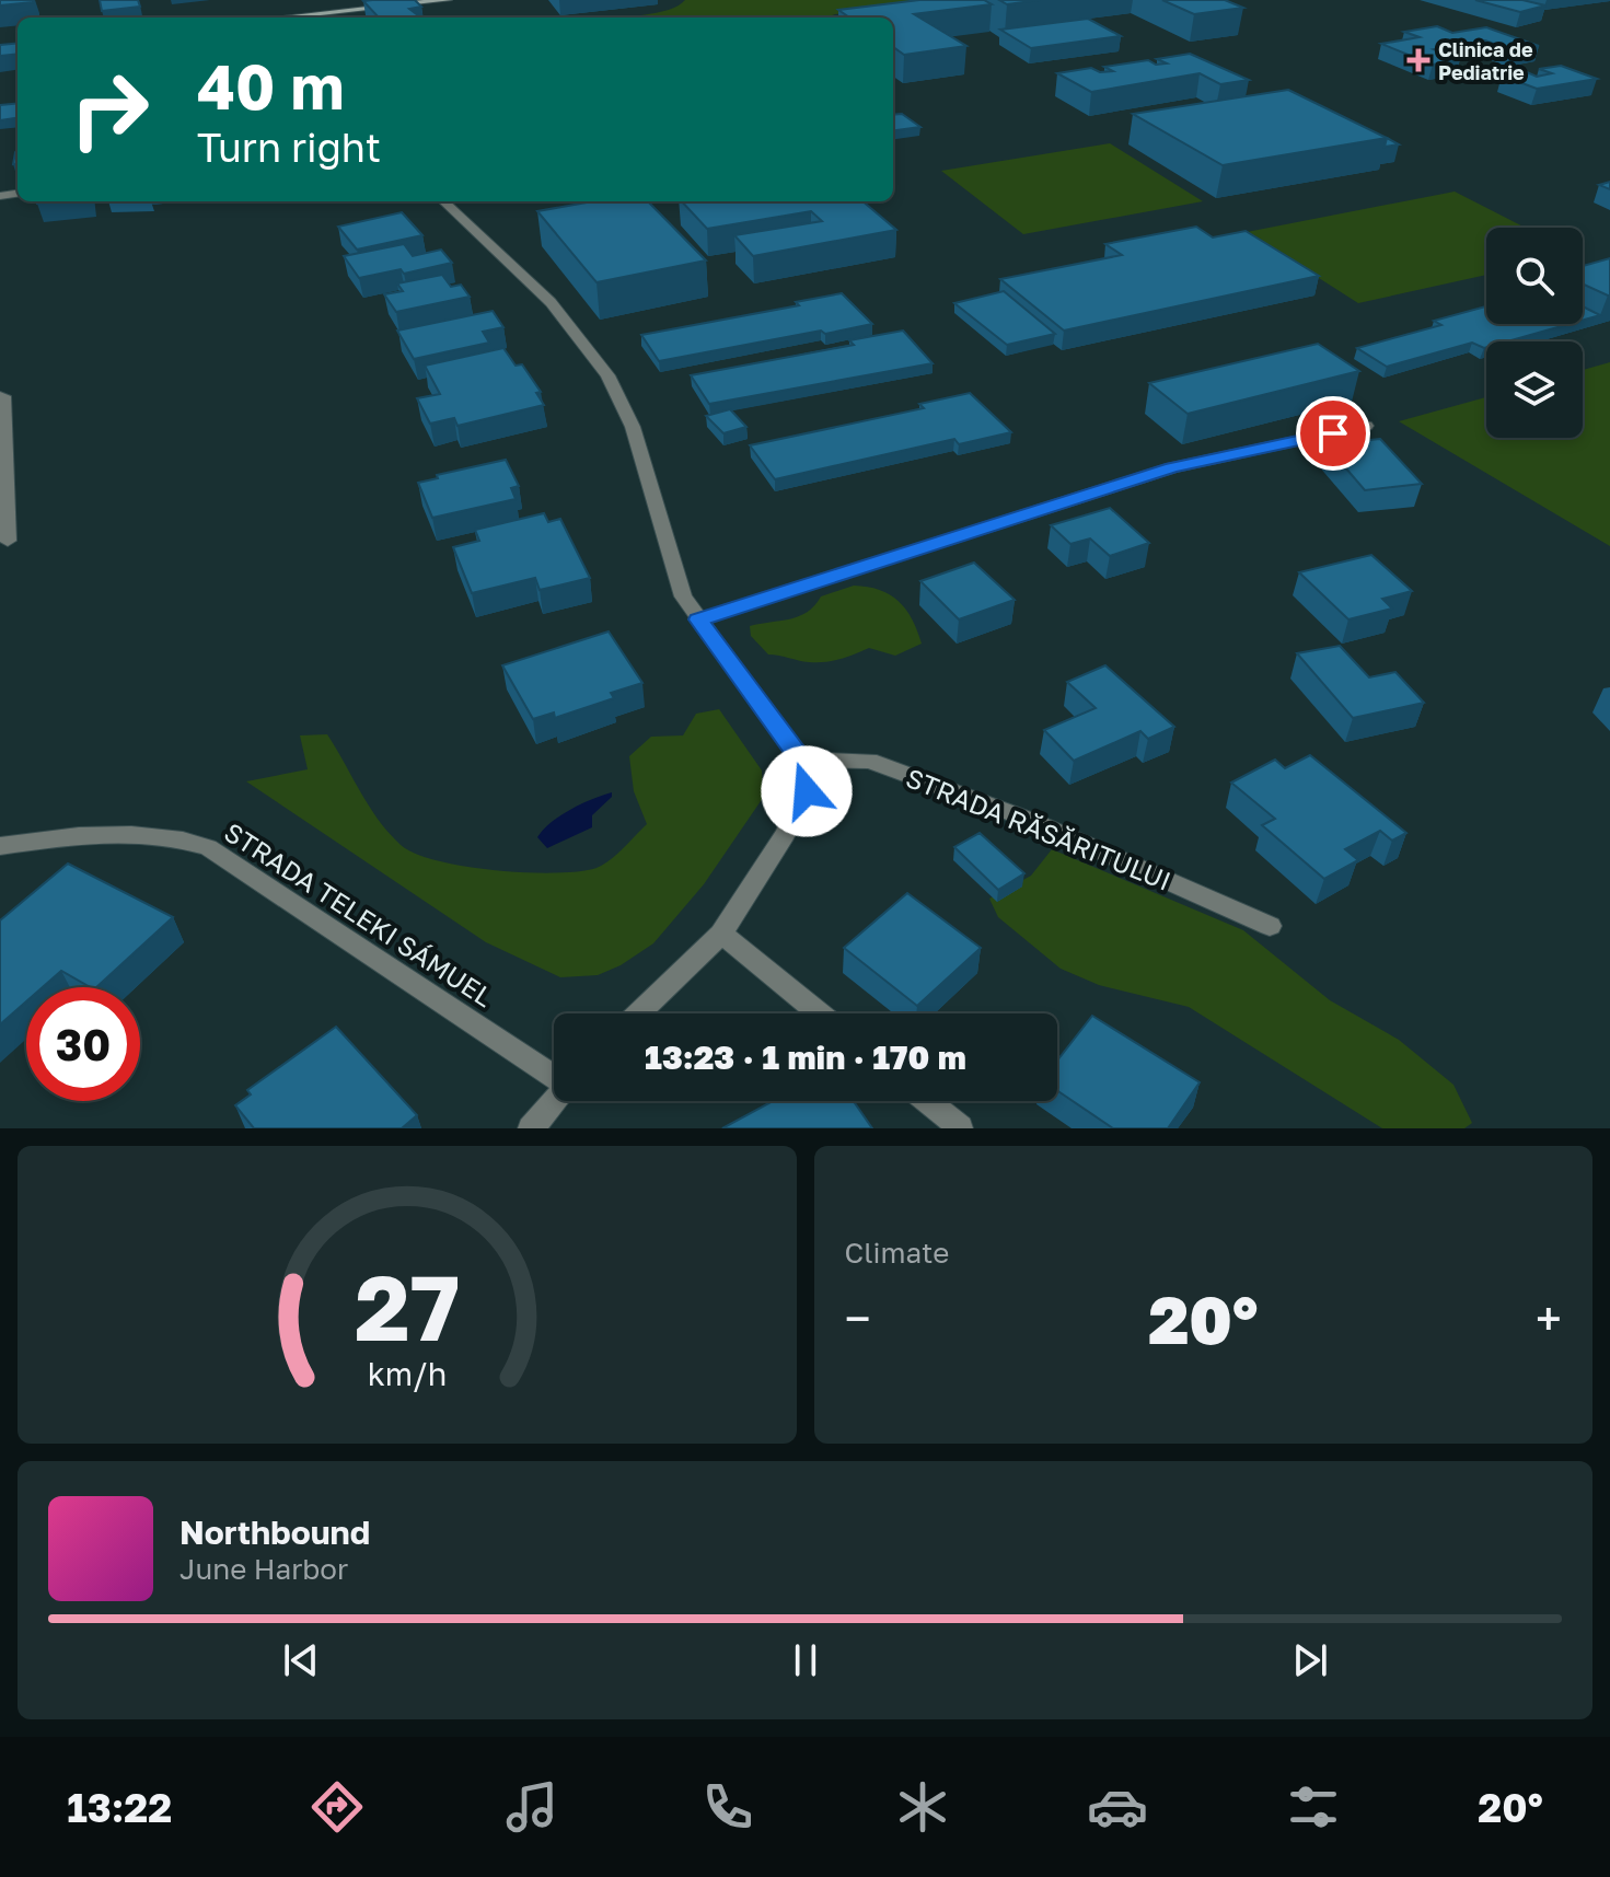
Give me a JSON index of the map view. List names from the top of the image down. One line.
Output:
{"streets":{"street":["STRADA RĂSĂRITULUI","STRADA TELEKI SÁMUEL"]},"places":{"health":["Clinica de Pediatrie"]},"page":{"turn":["40 m","Turn right"],"limit":"30","trip":"13:23 · 1 min · 170 m","tile":"Climate","heat":["−","20°","+"],"song":["Northbound","June Harbor"],"tabs":["13:22","20°"],"gauge":["27","km/h"]}}
